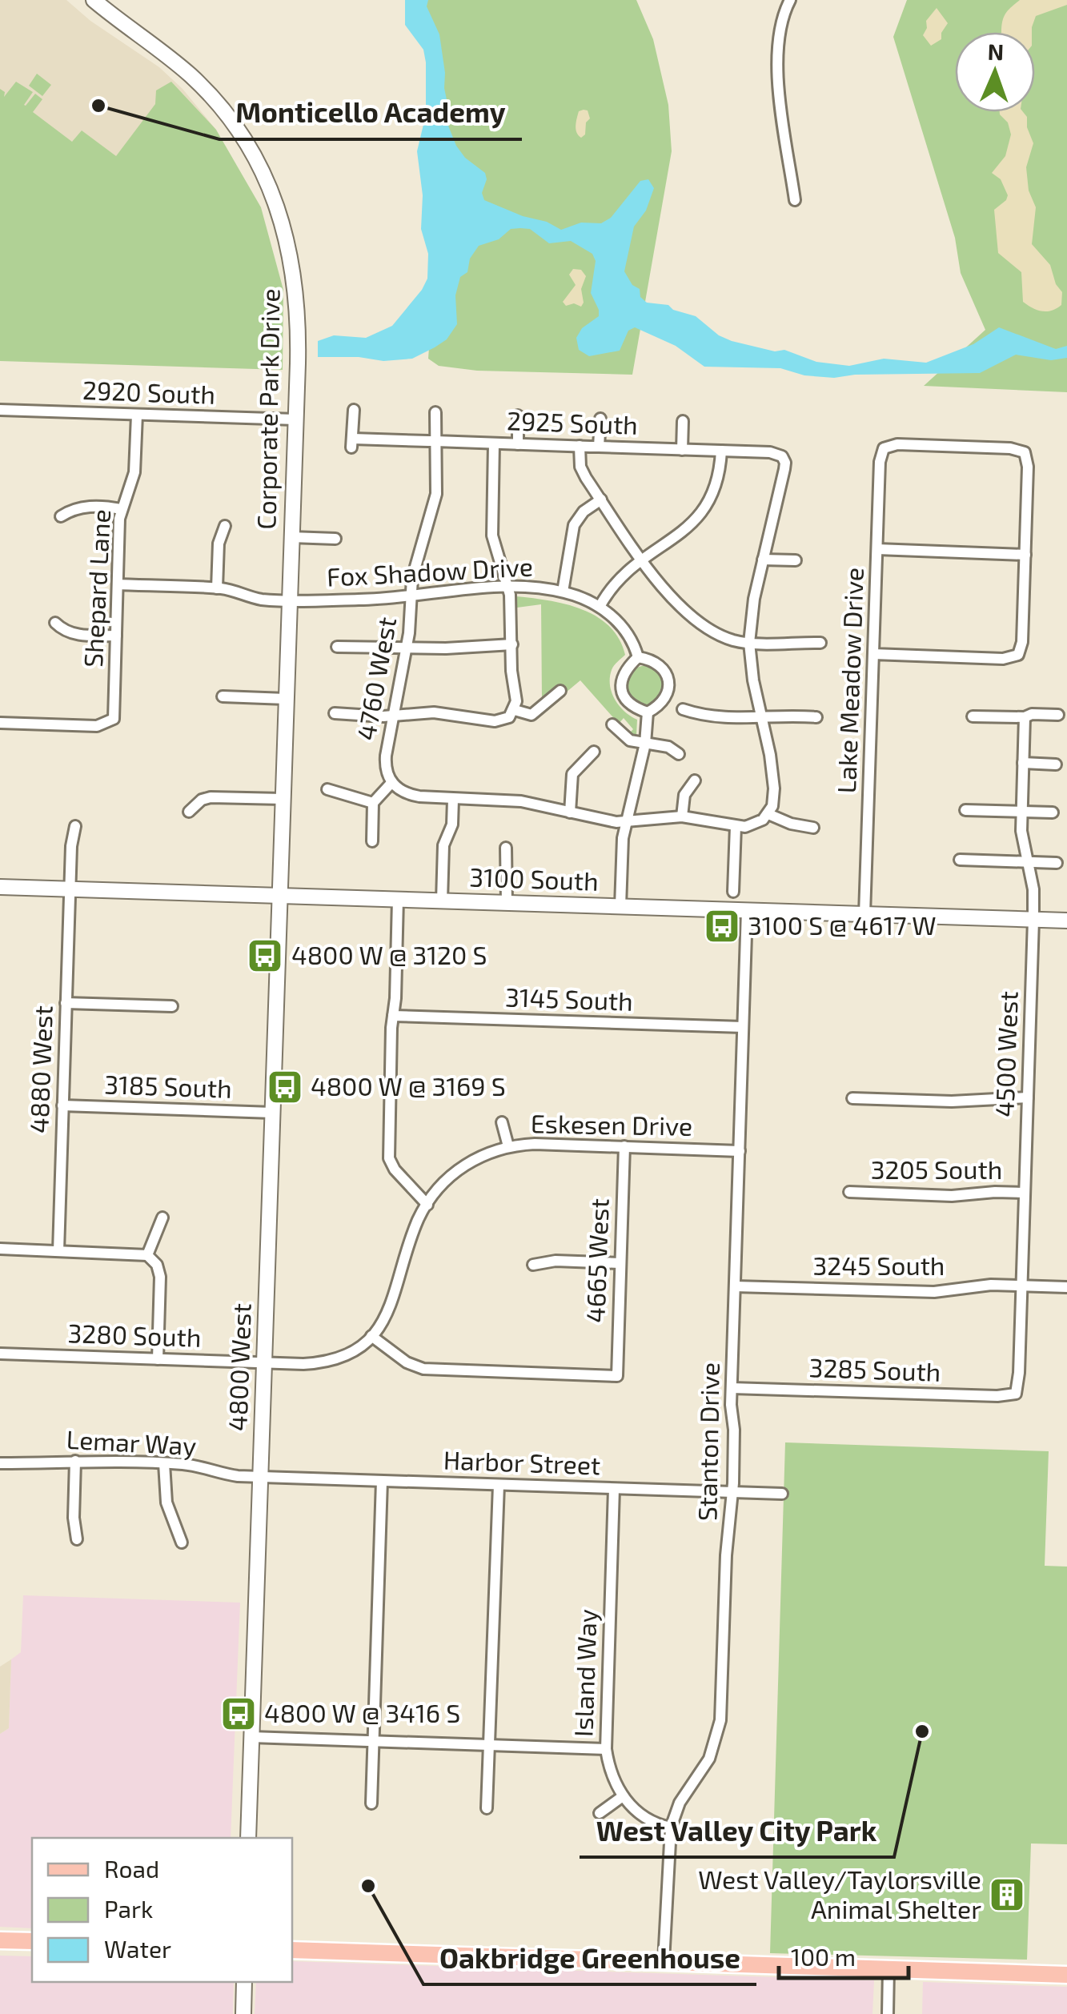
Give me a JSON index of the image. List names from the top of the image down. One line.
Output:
{"streets":{"main road":["Corporate Park Drive","3100 South","4800 West"],"street":["2920 South","2925 South","Fox Shadow Drive","Shepard Lane","4760 West","Lake Meadow Drive","3145 South","4500 West","4880 West","3185 South","Eskesen Drive","3205 South","4665 West","3245 South","3280 South","3285 South","Stanton Drive","Lemar Way","Harbor Street","Island Way"]},"crossings":[["2920 South","Corporate Park Drive"],["2920 South","Shepard Lane"],["Corporate Park Drive","Fox Shadow Drive"],["Corporate Park Drive","3100 South"],["Corporate Park Drive","4800 West"],["2925 South","4760 West"],["Fox Shadow Drive","Shepard Lane"],["Fox Shadow Drive","4760 West"],["Fox Shadow Drive","3100 South"],["Lake Meadow Drive","3100 South"],["3100 South","4500 West"],["3100 South","4880 West"],["3100 South","4800 West"],["3100 South","Stanton Drive"],["3145 South","Stanton Drive"],["4500 West","3205 South"],["4500 West","3245 South"],["4500 West","3285 South"],["4880 West","3185 South"],["3185 South","4800 West"],["Eskesen Drive","4665 West"],["Eskesen Drive","3280 South"],["Eskesen Drive","4800 West"],["Eskesen Drive","Stanton Drive"],["3245 South","Stanton Drive"],["3280 South","4800 West"],["4800 West","Lemar Way"],["4800 West","Harbor Street"],["3285 South","Stanton Drive"],["Stanton Drive","Harbor Street"],["Stanton Drive","Island Way"],["Lemar Way","Harbor Street"],["Harbor Street","Island Way"]],"places":{"other":["Monticello Academy","West Valley City Park","Oakbridge Greenhouse"],"bus stop":["3100 S @ 4617 W","4800 W @ 3120 S","4800 W @ 3169 S","4800 W @ 3416 S"],"building":["West Valley/Taylorsville Animal Shelter"]},"legend":["Road","Park","Water"],"scale_bar":"100 m","north":"top"}
